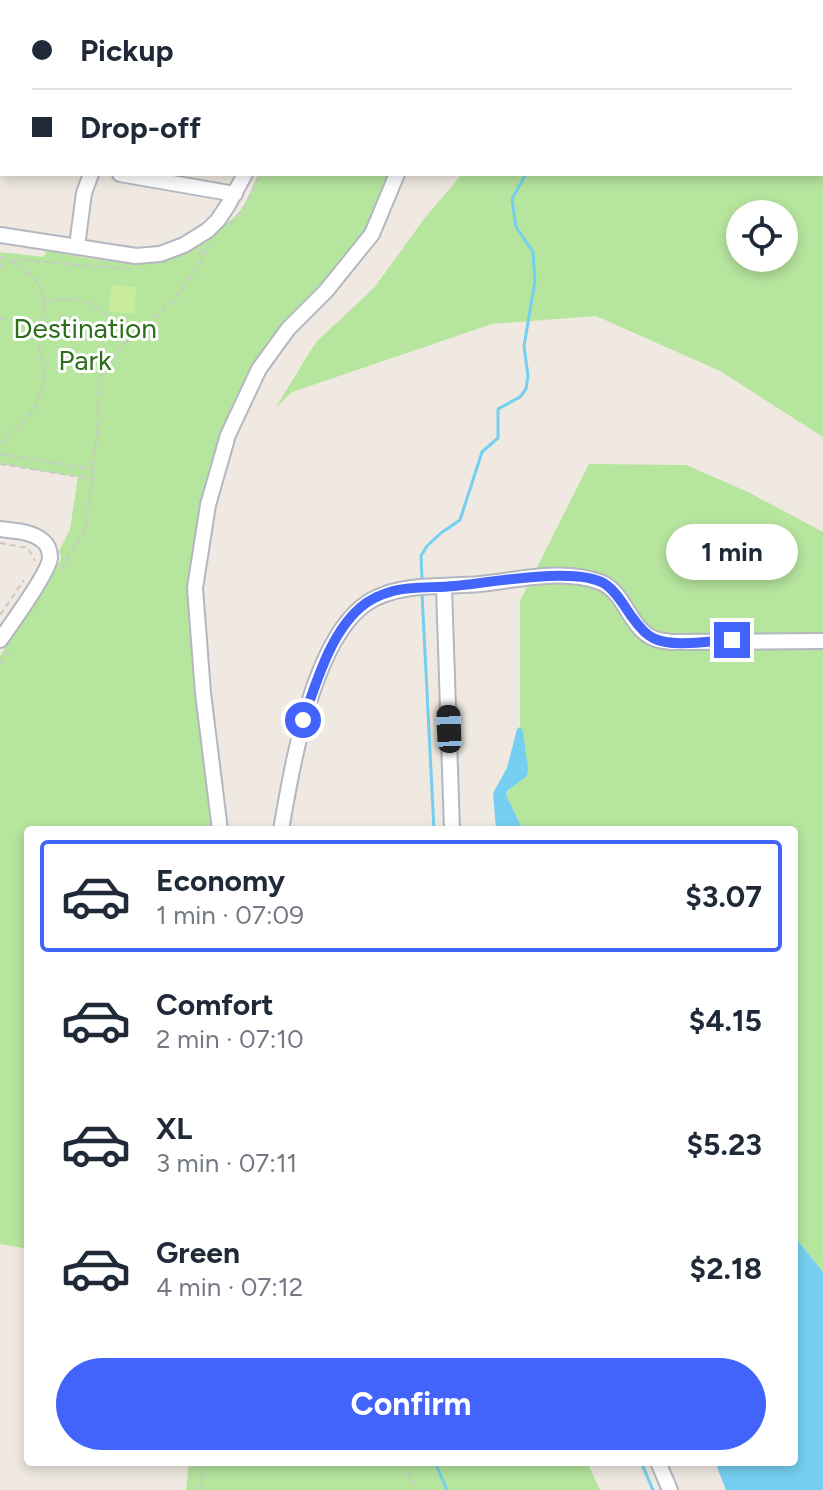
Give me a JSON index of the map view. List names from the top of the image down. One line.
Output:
{"parks":["Destination Park"],"page":{"banner":["Pickup","Drop-off"],"bubble":"1 min","list":[{"name":"Economy","note":"1 min · 07:09","value":"$3.07"},{"name":"Comfort","note":"2 min · 07:10","value":"$4.15"},{"name":"XL","note":"3 min · 07:11","value":"$5.23"},{"name":"Green","note":"4 min · 07:12","value":"$2.18"}],"buttons":"Confirm"}}
